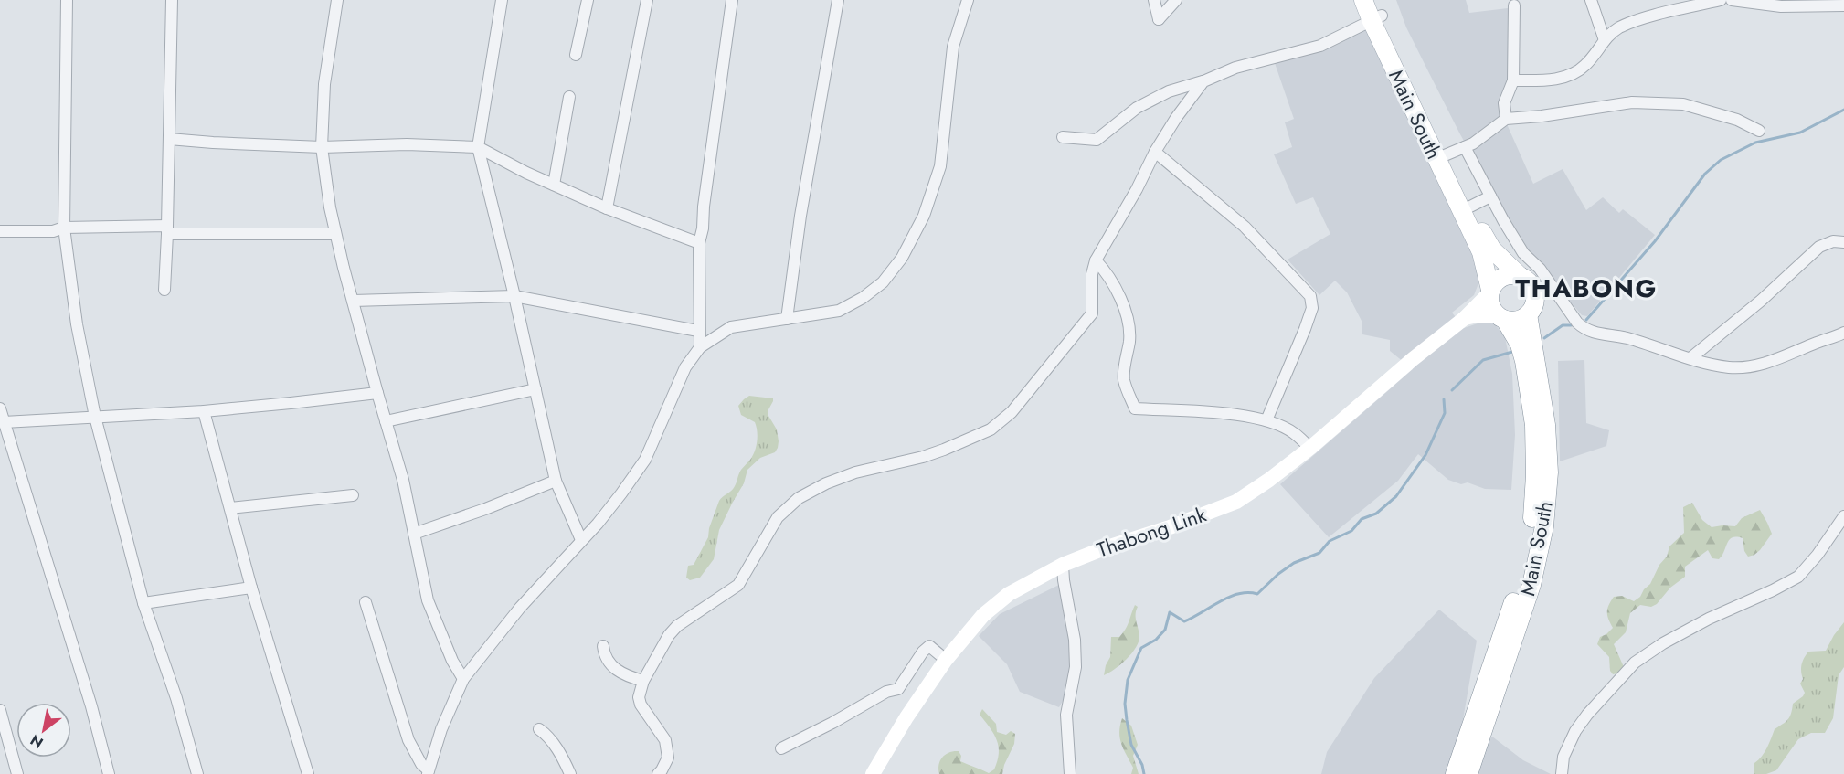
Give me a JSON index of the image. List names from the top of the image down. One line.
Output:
{"streets":{"main road":["Main South","Thabong Link"]},"crossings":[["Main South","Thabong Link"]],"districts":["THABONG"],"north":"bottom left"}
